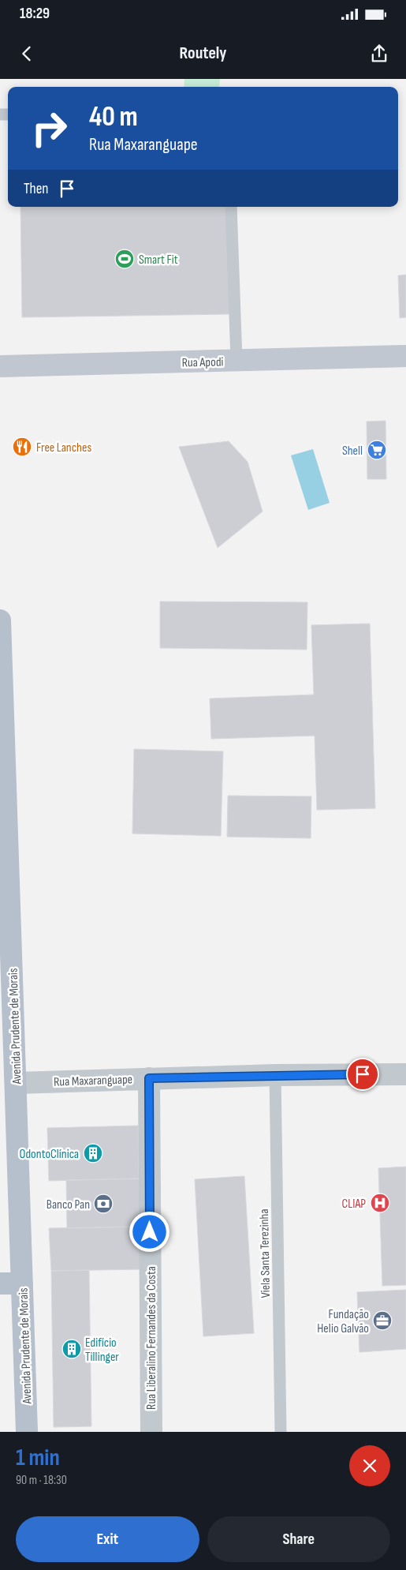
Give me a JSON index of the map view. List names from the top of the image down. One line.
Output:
{"streets":{"main road":["Rua Apodi","Avenida Prudente de Morais"],"street":["Rua Maxaranguape","Rua Liberalino Fernandes da Costa"],"lane":["Viela Santa Terezinha"]},"crossings":[["Avenida Prudente de Morais","Rua Maxaranguape"],["Rua Maxaranguape","Viela Santa Terezinha"],["Rua Maxaranguape","Rua Liberalino Fernandes da Costa"]],"places":{"sports":["Smart Fit"],"restaurant":["Free Lanches"],"supermarket":["Shell"],"building":["OdontoClínica","Edifício Tillinger"],"hospital":["CLIAP"],"bank":["Banco Pan"],"office":["Fundação Helio Galvão"]},"page":{"status":"18:29","header":"Routely","turn":["40 m","Rua Maxaranguape"],"then":"Then","heading":["1 min","90 m · 18:30"],"buttons":["Exit","Share"]}}
